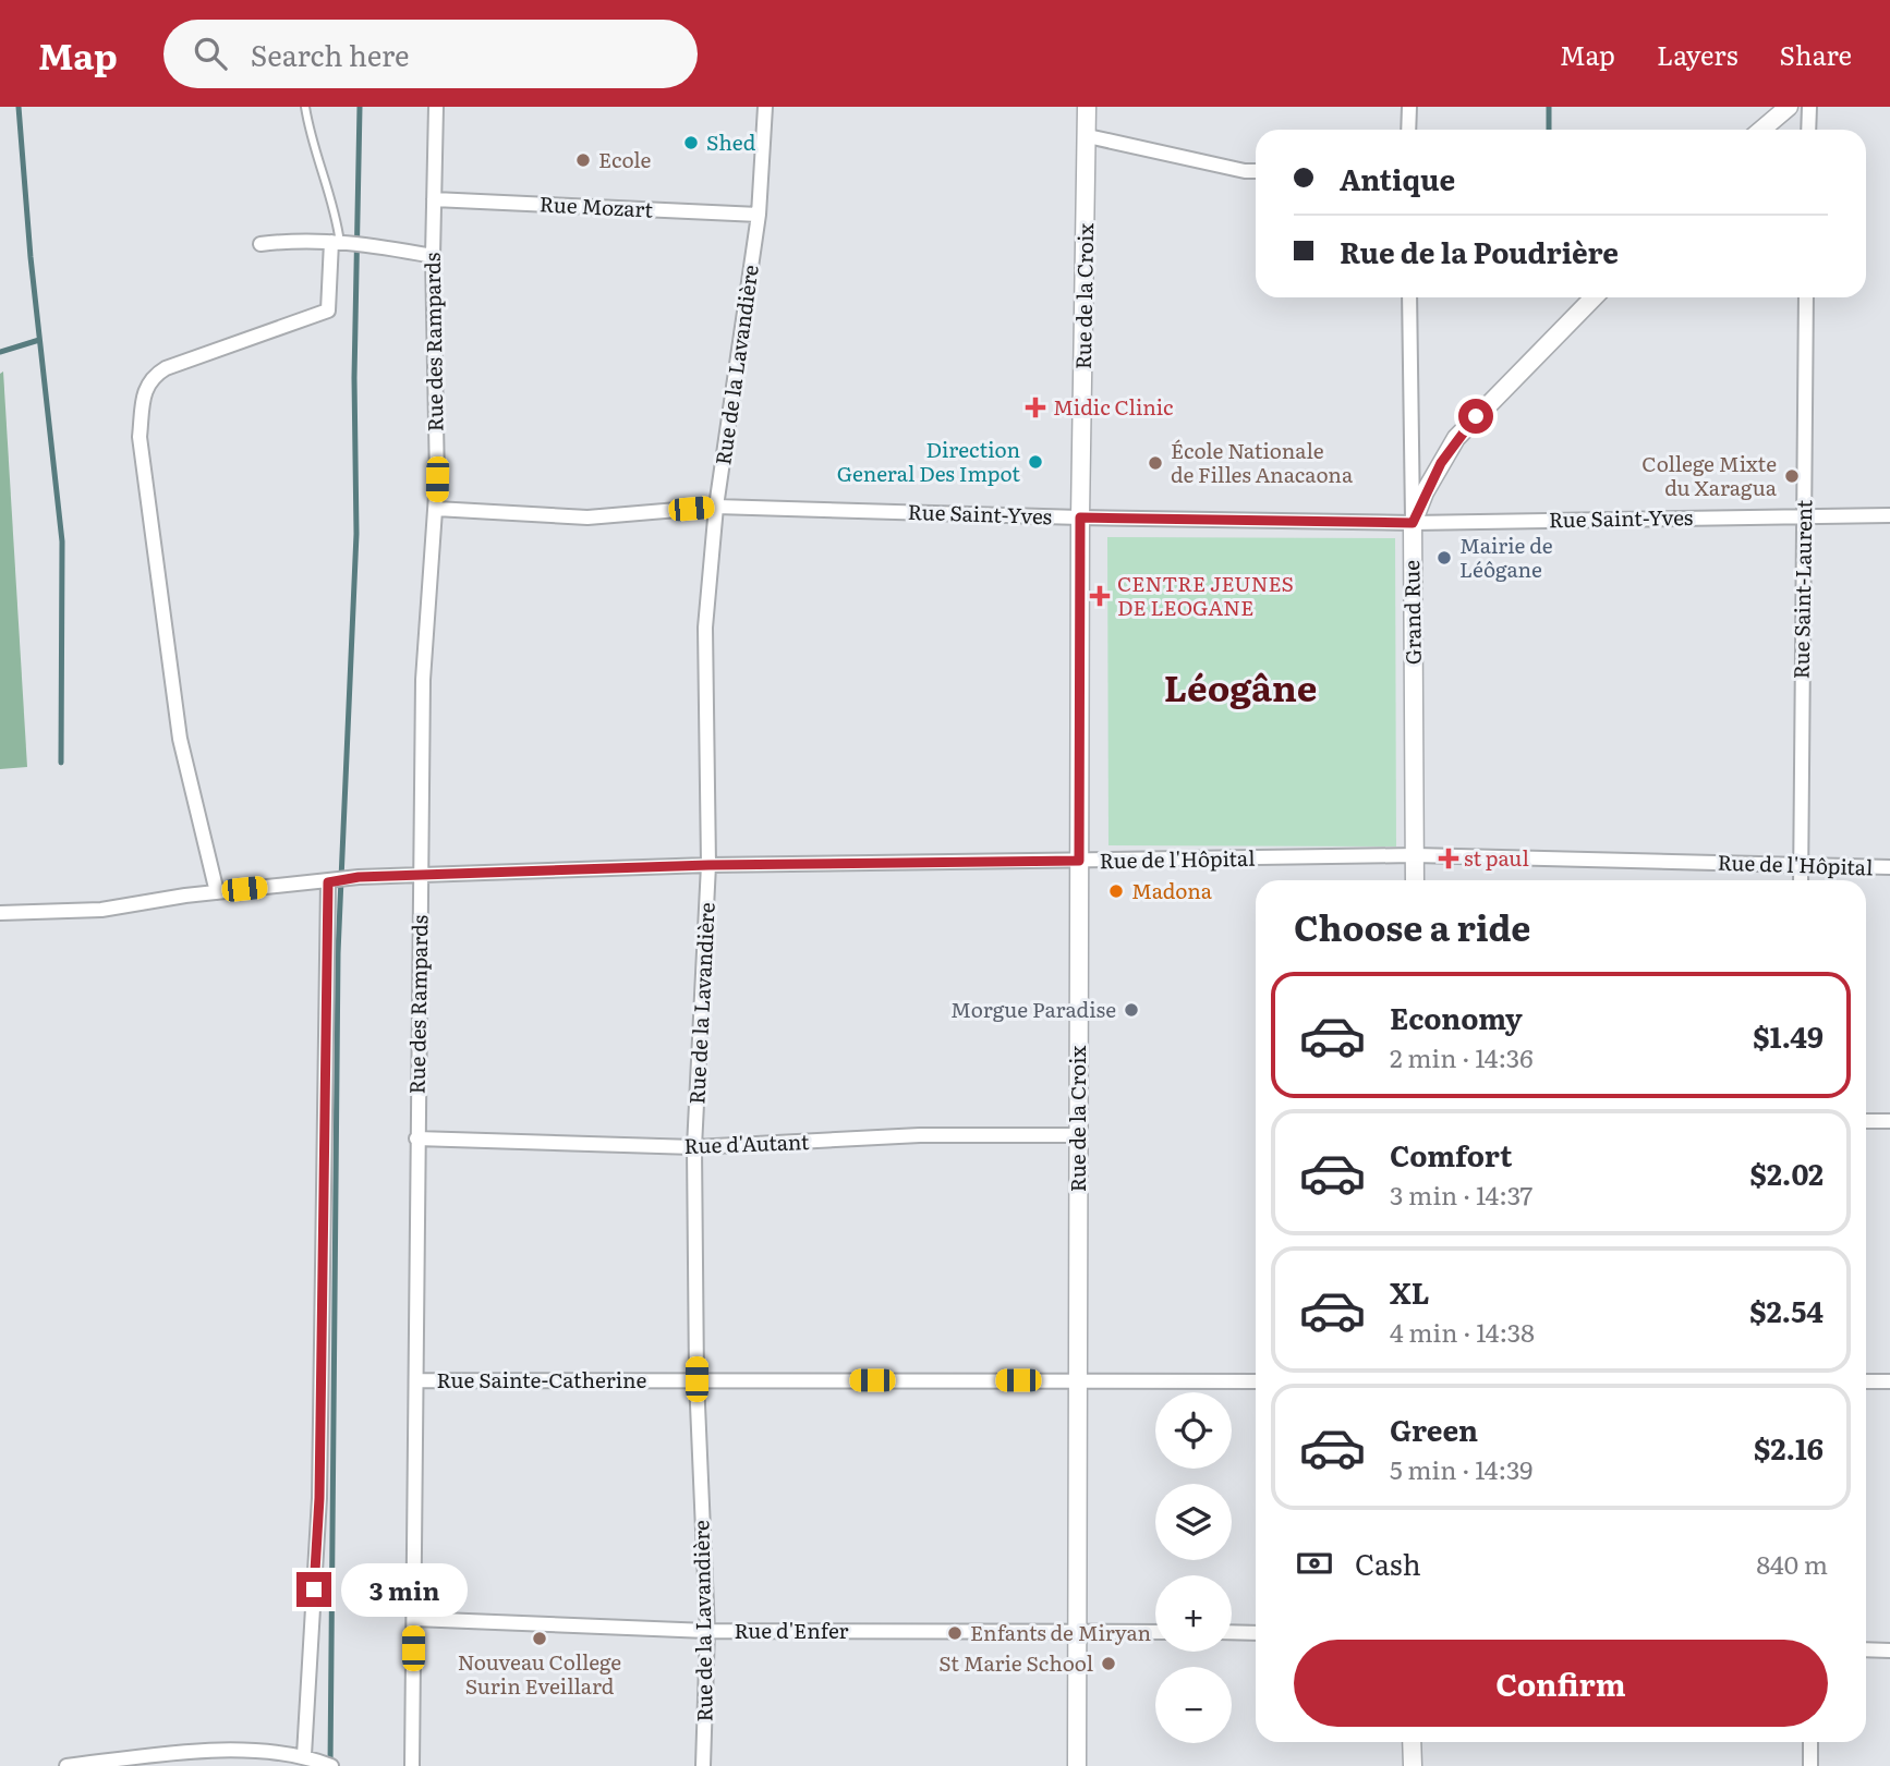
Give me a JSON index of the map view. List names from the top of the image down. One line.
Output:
{"streets":{"street":["Rue Mozart","Rue de la Croix","Rue des Rampards","Rue de la Lavandière","Rue Saint-Yves","Rue Saint-Laurent","Grand Rue","Rue de l'Hôpital","Rue d'Autant","Rue Sainte-Catherine","Rue d'Enfer"]},"crossings":[["Rue Mozart","Rue des Rampards"],["Rue Mozart","Rue de la Lavandière"],["Rue de la Croix","Rue Saint-Yves"],["Rue de la Croix","Rue de l'Hôpital"],["Rue de la Croix","Rue d'Autant"],["Rue de la Croix","Rue Sainte-Catherine"],["Rue de la Croix","Rue d'Enfer"],["Rue des Rampards","Rue Saint-Yves"],["Rue des Rampards","Rue de l'Hôpital"],["Rue des Rampards","Rue d'Autant"],["Rue des Rampards","Rue Sainte-Catherine"],["Rue des Rampards","Rue d'Enfer"],["Rue de la Lavandière","Rue Saint-Yves"],["Rue de la Lavandière","Rue de l'Hôpital"],["Rue de la Lavandière","Rue d'Autant"],["Rue de la Lavandière","Rue Sainte-Catherine"],["Rue de la Lavandière","Rue d'Enfer"],["Rue Saint-Yves","Rue Saint-Laurent"],["Rue Saint-Yves","Grand Rue"],["Rue Saint-Laurent","Rue de l'Hôpital"],["Grand Rue","Rue de l'Hôpital"]],"districts":["Léogâne"],"places":{"other":["Shed","Ecole","Direction General Des Impot","École Nationale de Filles Anacaona","College Mixte du Xaragua","Mairie de Léôgane","Madona","Morgue Paradise","Enfants de Miryan","Nouveau College Surin Eveillard","St Marie School"],"health":["Midic Clinic","CENTRE JEUNES DE LEOGANE","st paul"]},"page":{"header":"Map","search":"Search here","nav":["Map","Layers","Share"],"banner":["Antique","Rue de la Poudrière"],"heading":"Choose a ride","list":[{"name":"Economy","note":"2 min · 14:36","value":"$1.49"},{"name":"Comfort","note":"3 min · 14:37","value":"$2.02"},{"name":"XL","note":"4 min · 14:38","value":"$2.54"},{"name":"Green","note":"5 min · 14:39","value":"$2.16"}],"map_buttons":["+","−"],"pay":["Cash","840 m"],"bubble":"3 min","buttons":"Confirm"}}
